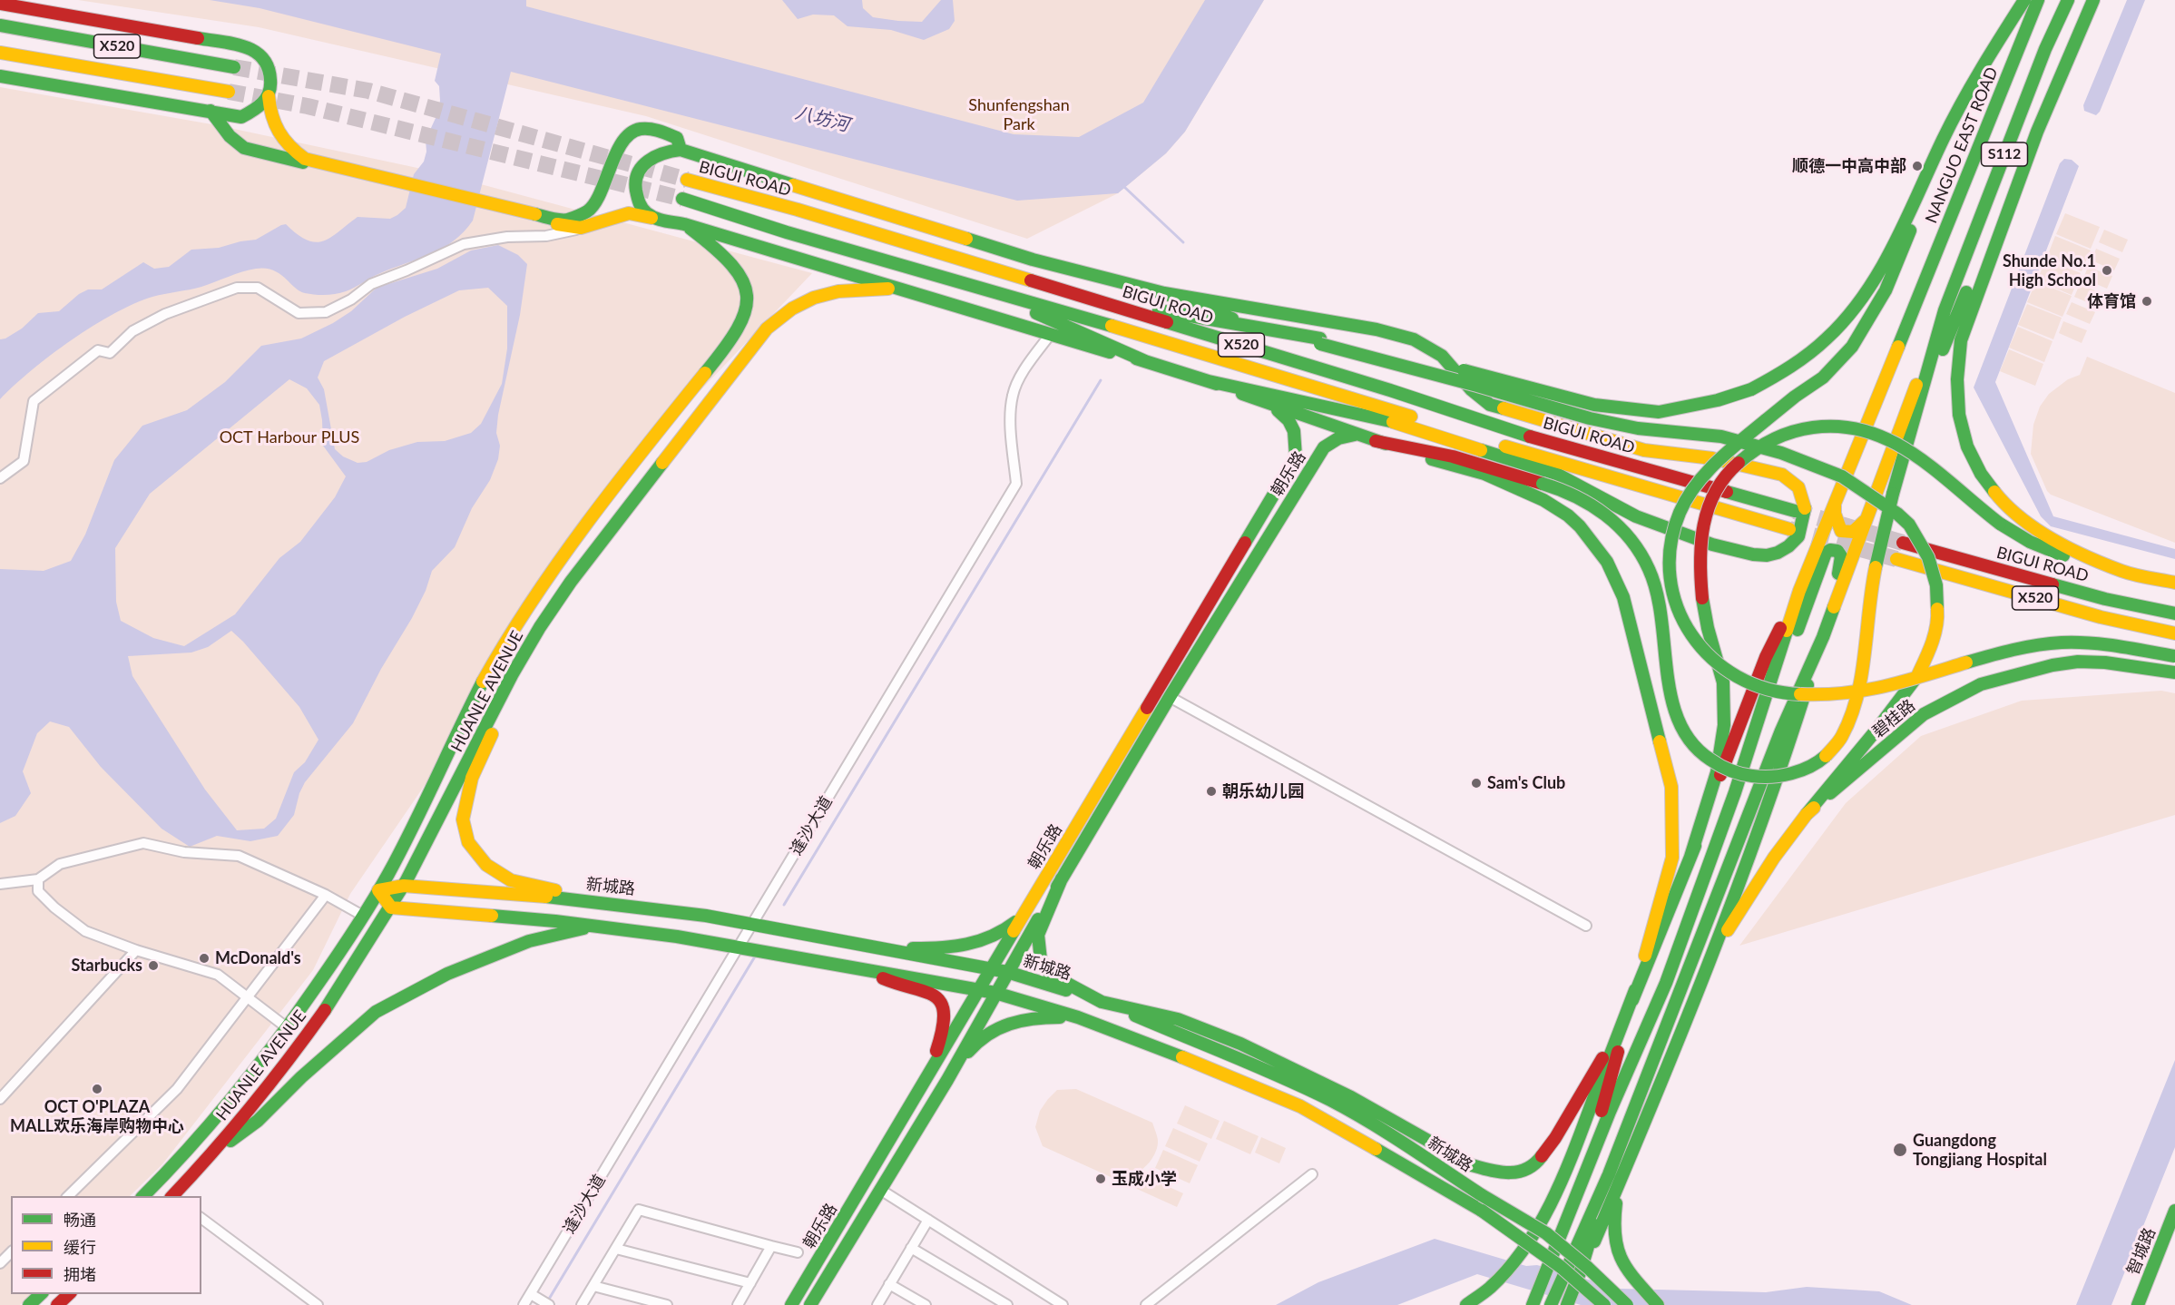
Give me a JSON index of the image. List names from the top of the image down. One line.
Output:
{"streets":{"main road":["X520","NANGUO EAST ROAD","S112","BIGUI ROAD","朝乐路","HUANLE AVENUE","碧桂路","新城路","智城路"],"street":["逢沙大道"]},"crossings":[["朝乐路","新城路"],["HUANLE AVENUE","新城路"],["逢沙大道","新城路"]],"water":["八坊河"],"parks":["Shunfengshan Park","OCT Harbour PLUS"],"places":["顺德一中高中部","Shunde No.1 High School","体育馆","Sam's Club","朝乐幼儿园","McDonald's","Starbucks","OCT O'PLAZA MALL欢乐海岸购物中心","Guangdong Tongjiang Hospital","玉成小学"],"legend":["畅通","缓行","拥堵"]}
